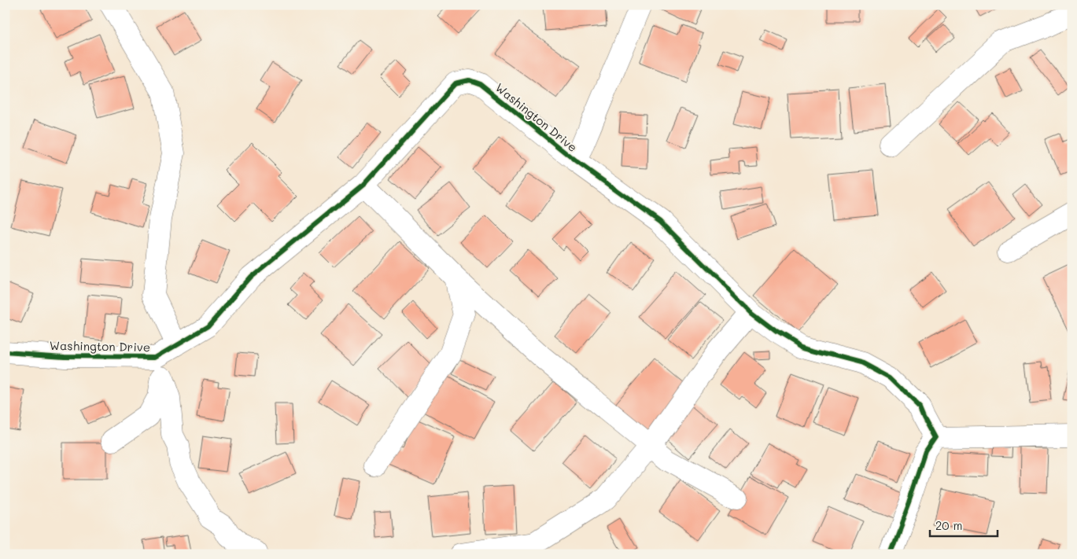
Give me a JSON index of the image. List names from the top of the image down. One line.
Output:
{"streets":{"street":["Washington Drive"]},"scale_bar":"20 m"}
